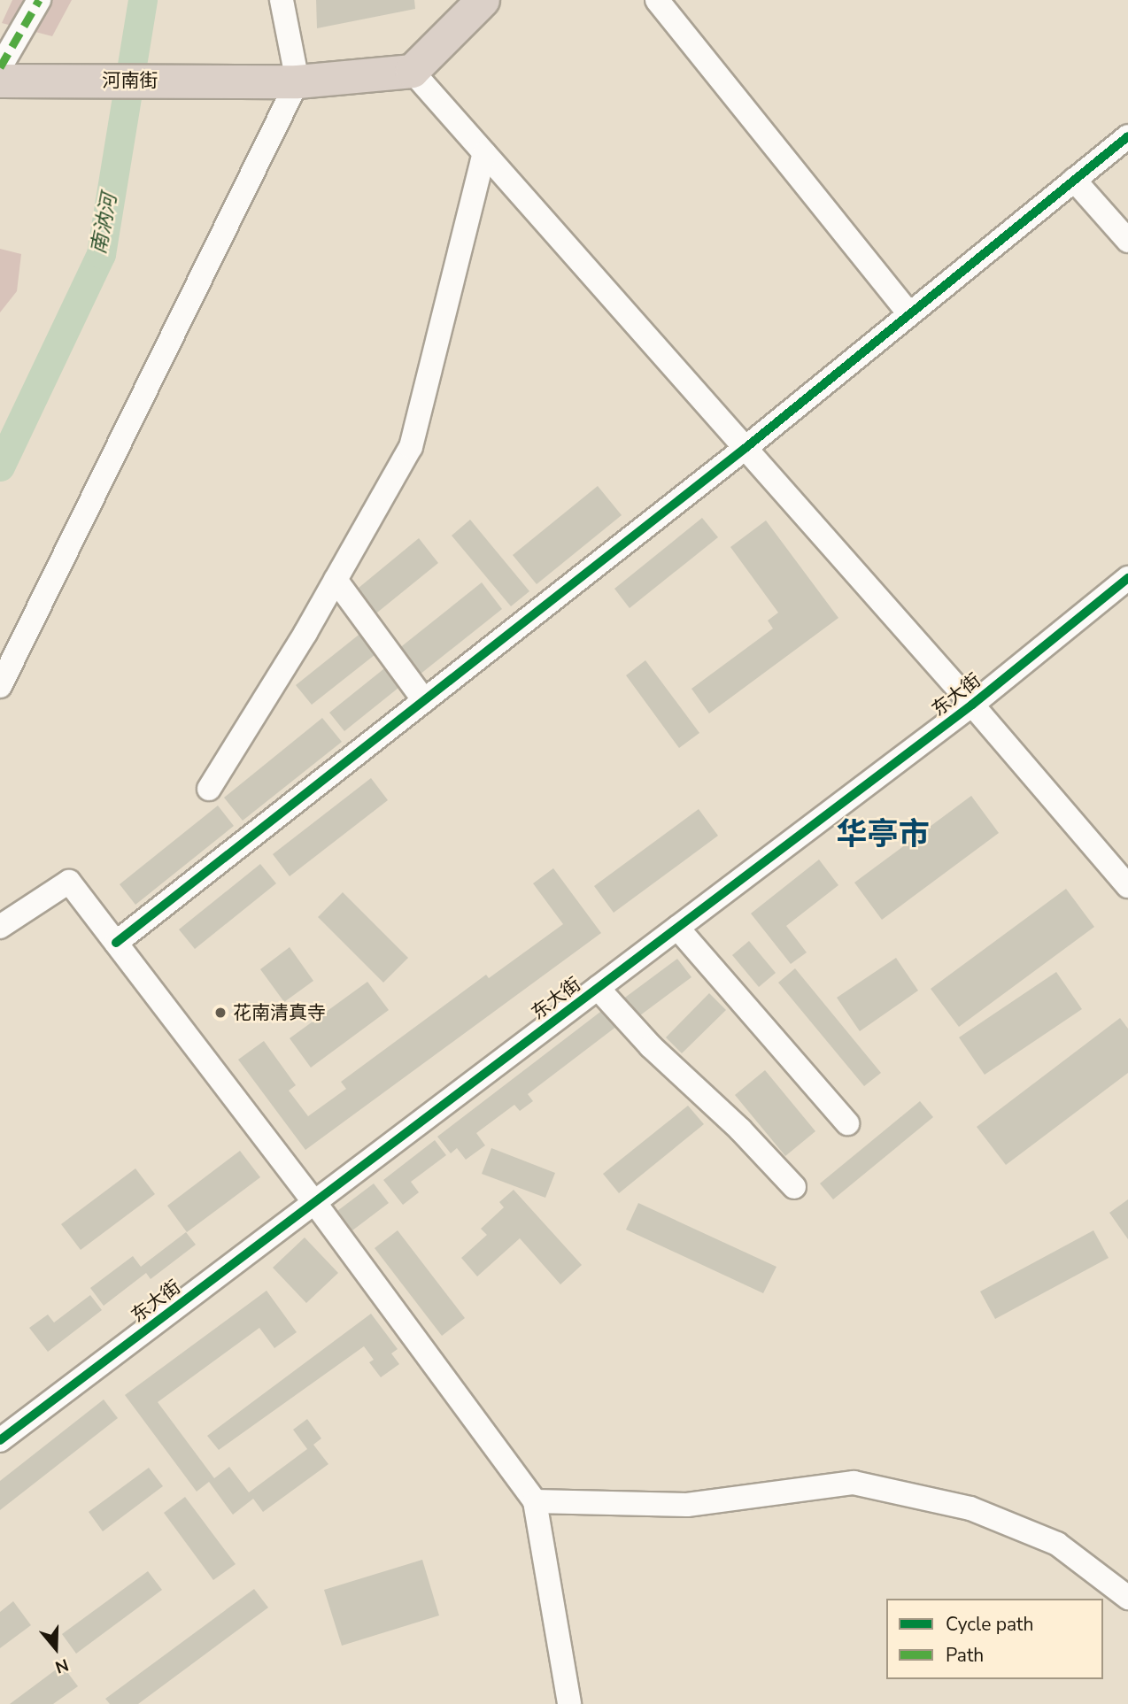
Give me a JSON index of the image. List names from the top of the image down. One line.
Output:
{"streets":{"highway":["河南街"],"street":["东大街"]},"districts":["华亭市"],"water":["南汭河"],"places":["花南清真寺"],"legend":["Cycle path","Path"],"north":"bottom"}
